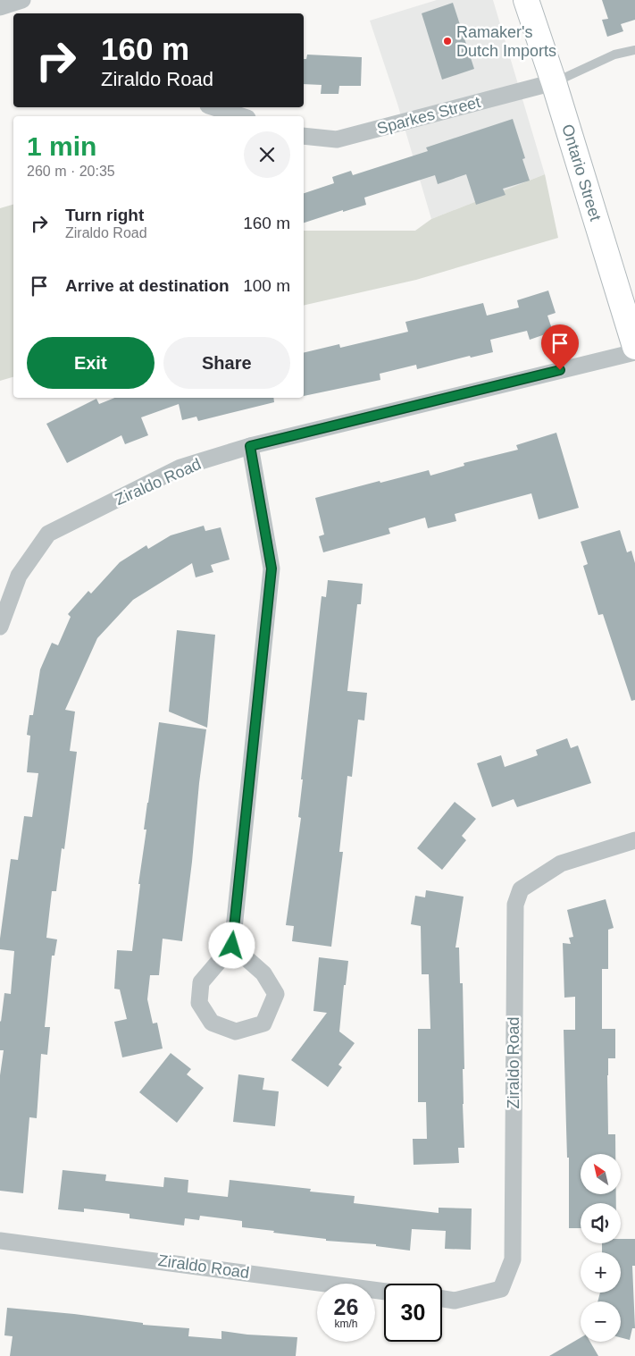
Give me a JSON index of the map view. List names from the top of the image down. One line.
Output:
{"streets":{"main road":["Ontario Street"],"street":["Sparkes Street","Ziraldo Road"]},"crossings":[["Sparkes Street","Ontario Street"]],"places":["Ramaker's Dutch Imports"],"north":"top left","page":{"turn":["160 m","Ziraldo Road"],"heading":["1 min","260 m · 20:35"],"list":[{"name":"Turn right","note":"Ziraldo Road","value":"160 m"},{"name":"Arrive at destination","value":"100 m"}],"buttons":["Exit","Share"],"map_buttons":["+","−"],"speed":"26 km/h","limit":"30"}}
